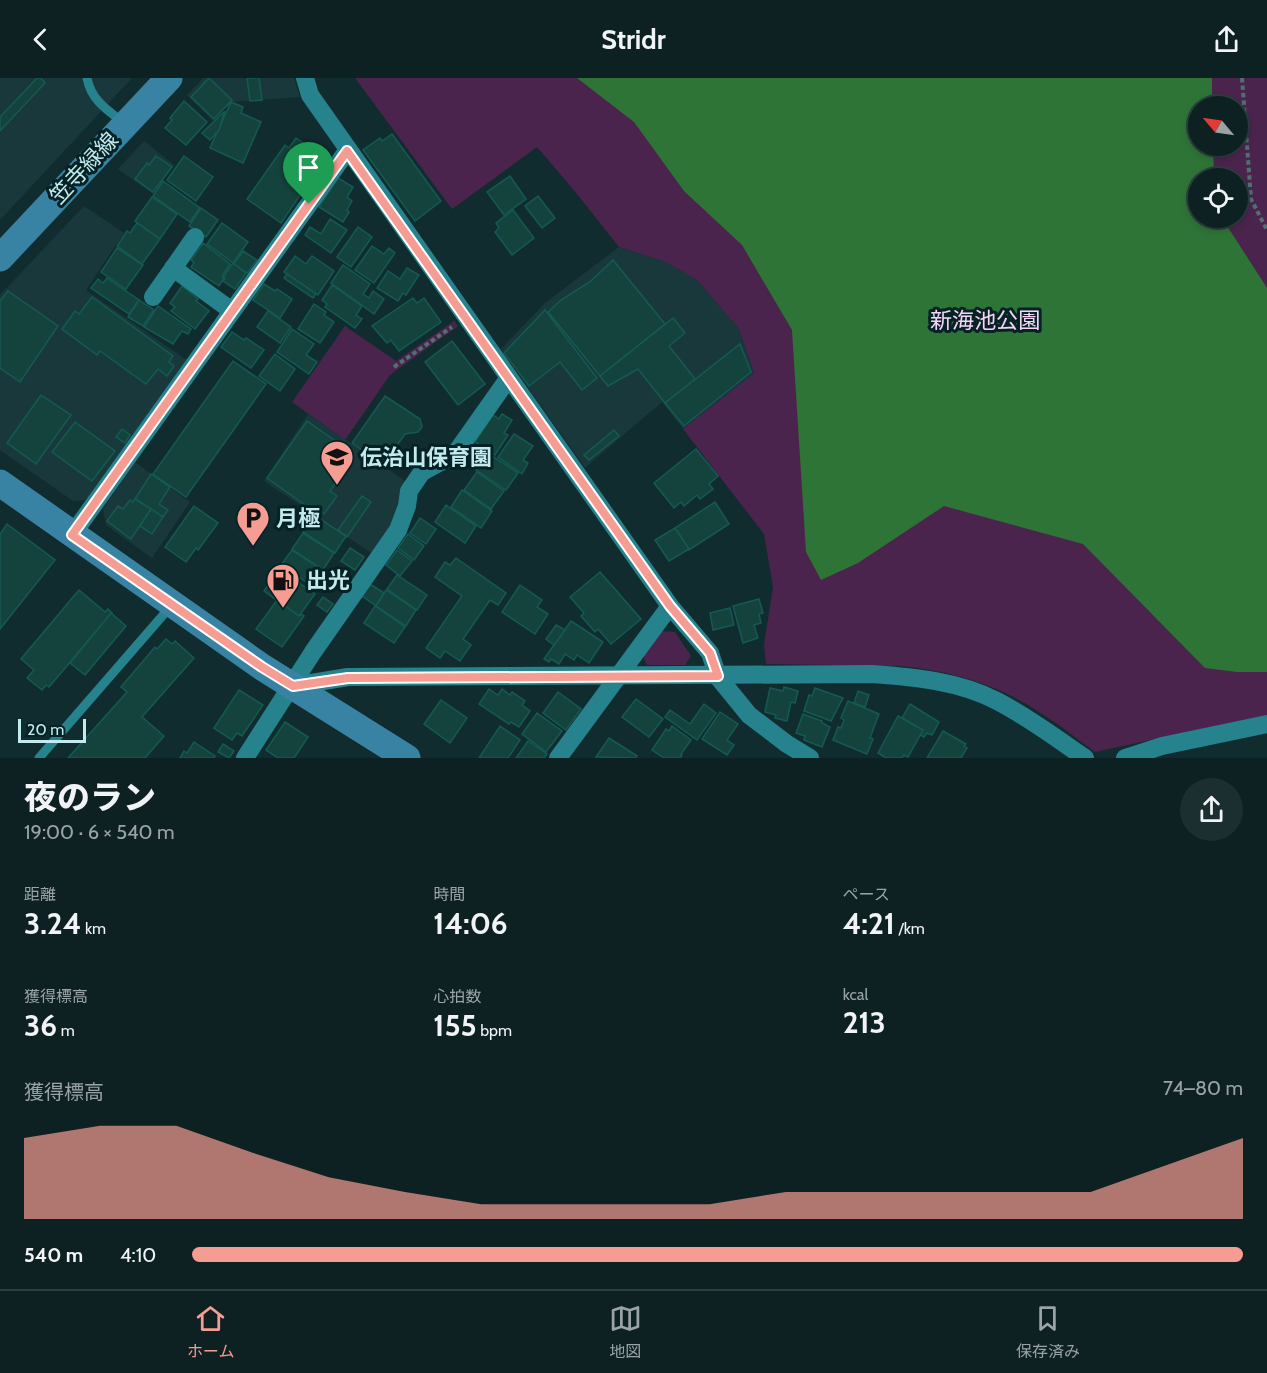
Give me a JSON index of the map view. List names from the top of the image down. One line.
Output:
{"streets":{"street":["笠寺緑線"]},"parks":["新海池公園"],"places":{"school or university":["伝治山保育園"],"parking":["月極"],"fuel station":["出光"]},"scale_bar":"20 m","north":"top left","page":{"header":"Stridr","scale":"20 m","heading":["夜のラン","19:00 · 6 × 540 m"],"stats":[["距離","3.24 km"],["時間","14:06"],["ペース","4:21 /km"],["獲得標高","36 m"],["心拍数","155 bpm"],["kcal","213"]],"chart":["獲得標高","74–80 m"],"list":[{"name":"540 m","note":"4:10"}],"tabs":["ホーム","地図","保存済み"]}}
